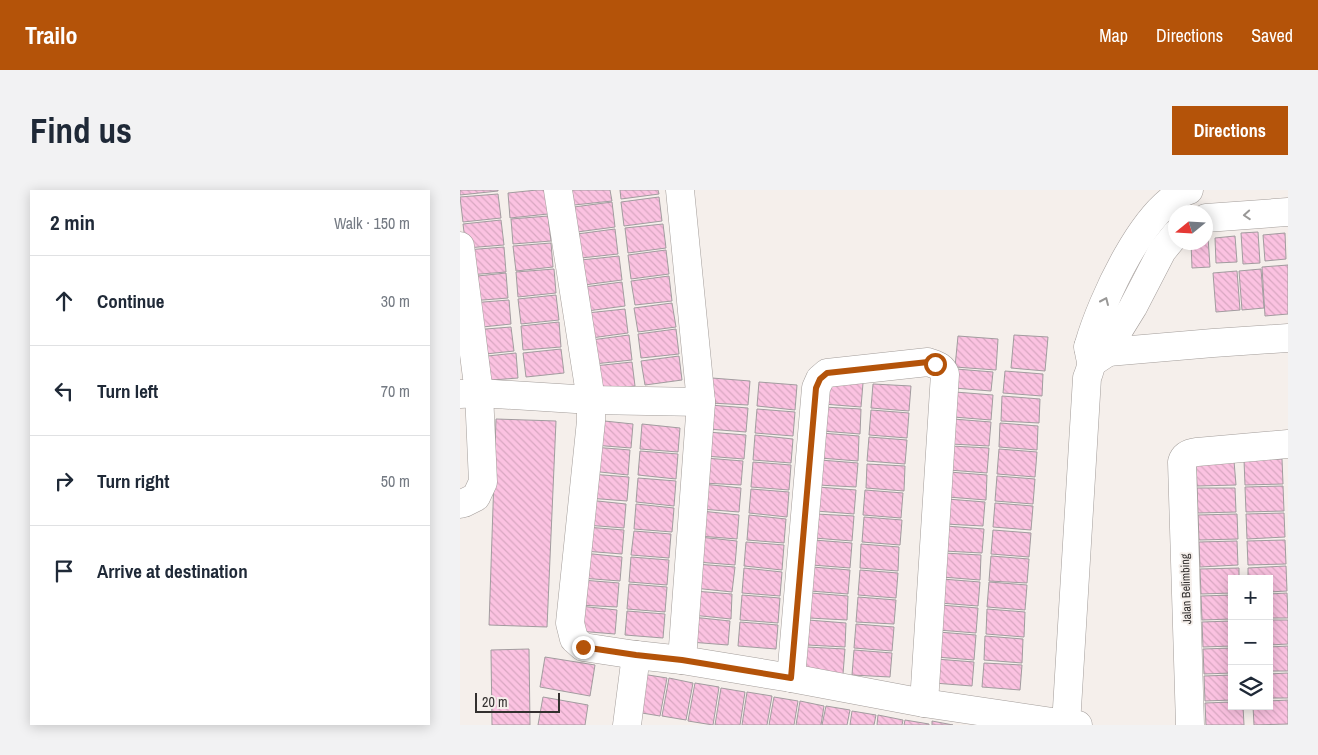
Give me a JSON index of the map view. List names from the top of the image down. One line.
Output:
{"streets":{"street":["Jalan Belimbing"]},"scale_bar":"20 m","north":"left","page":{"header":"Trailo","nav":["Map","Directions","Saved"],"buttons":"Directions","title":"Find us","heading":["2 min","Walk · 150 m"],"list":[["Continue","30 m"],["Turn left","70 m"],["Turn right","50 m"],"Arrive at destination"],"map_buttons":["+","−"],"scale":"20 m"}}
